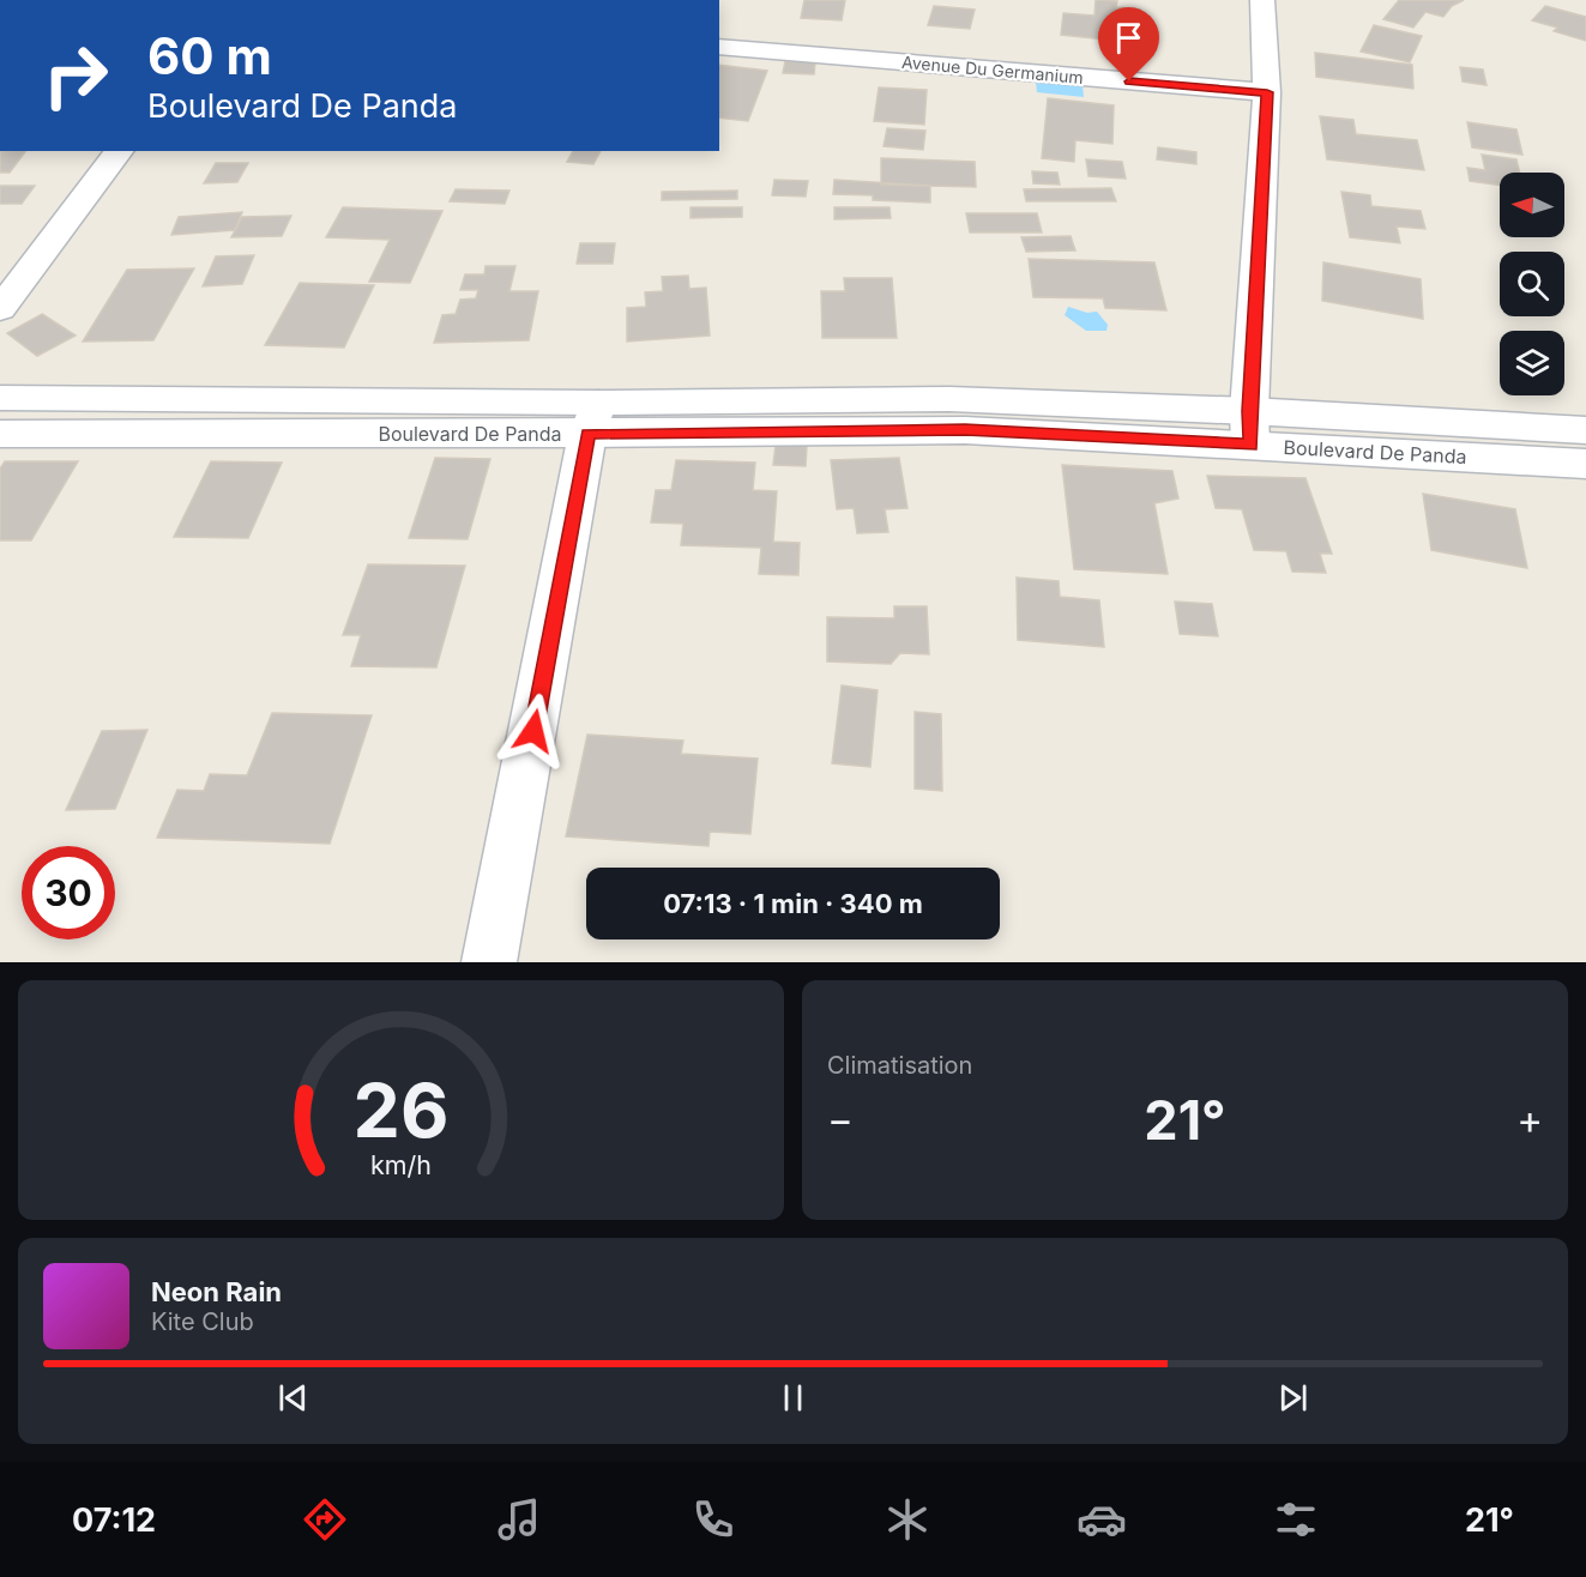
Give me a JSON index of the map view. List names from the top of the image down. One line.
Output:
{"streets":{"street":["Avenue Du Germanium","Boulevard De Panda"]},"north":"left","page":{"turn":["60 m","Boulevard De Panda"],"limit":"30","trip":"07:13 · 1 min · 340 m","tile":"Climatisation","heat":["−","21°","+"],"song":["Neon Rain","Kite Club"],"tabs":["07:12","21°"],"gauge":["26","km/h"]}}
